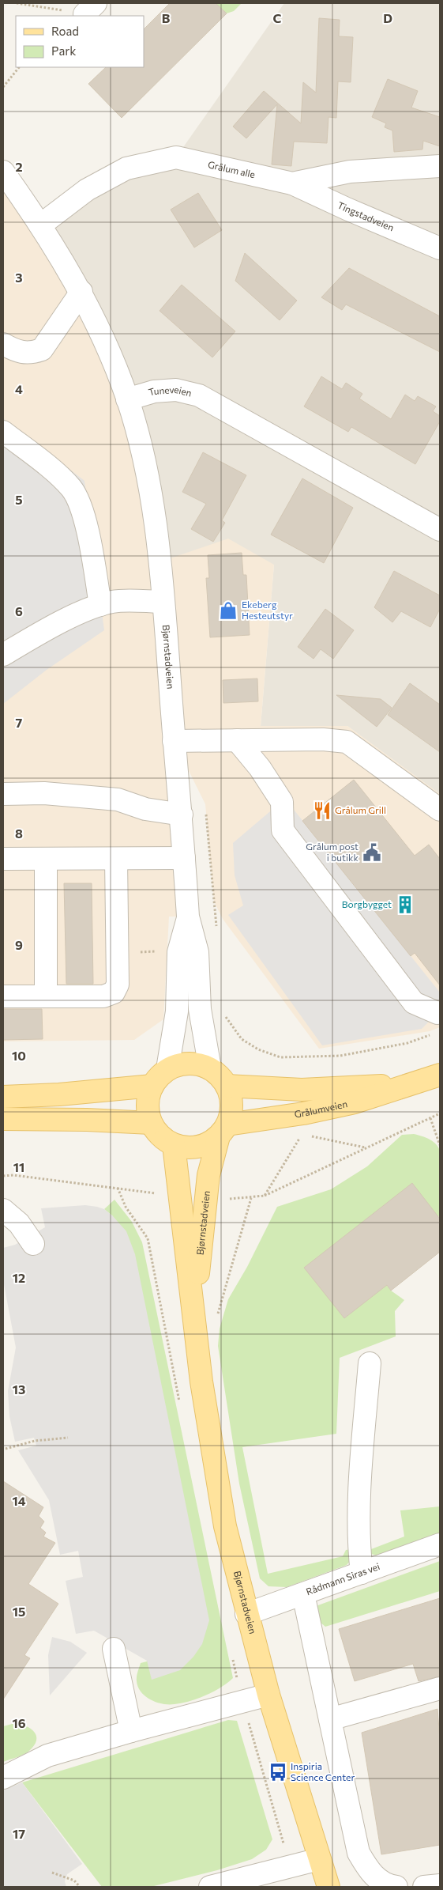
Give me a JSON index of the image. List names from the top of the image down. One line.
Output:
{"streets":{"main road":["Bjørnstadveien","Grålumveien"],"street":["Grålum alle","Tingstadveien","Tuneveien","Rådmann Siras vei"]},"crossings":[["Grålum alle","Tingstadveien"],["Tuneveien","Bjørnstadveien"],["Bjørnstadveien","Grålumveien"],["Bjørnstadveien","Rådmann Siras vei"]],"places":{"shop":["Ekeberg Hesteutstyr"],"restaurant":["Grålum Grill"],"public building":["Grålum post i butikk"],"building":["Borgbygget"],"bus stop":["Inspiria Science Center"]},"legend":["Road","Park"],"grid":{"columns":["B","C","D"],"rows":["2","3","4","5","6","7","8","9","10","11","12","13","14","15","16","17"]}}
